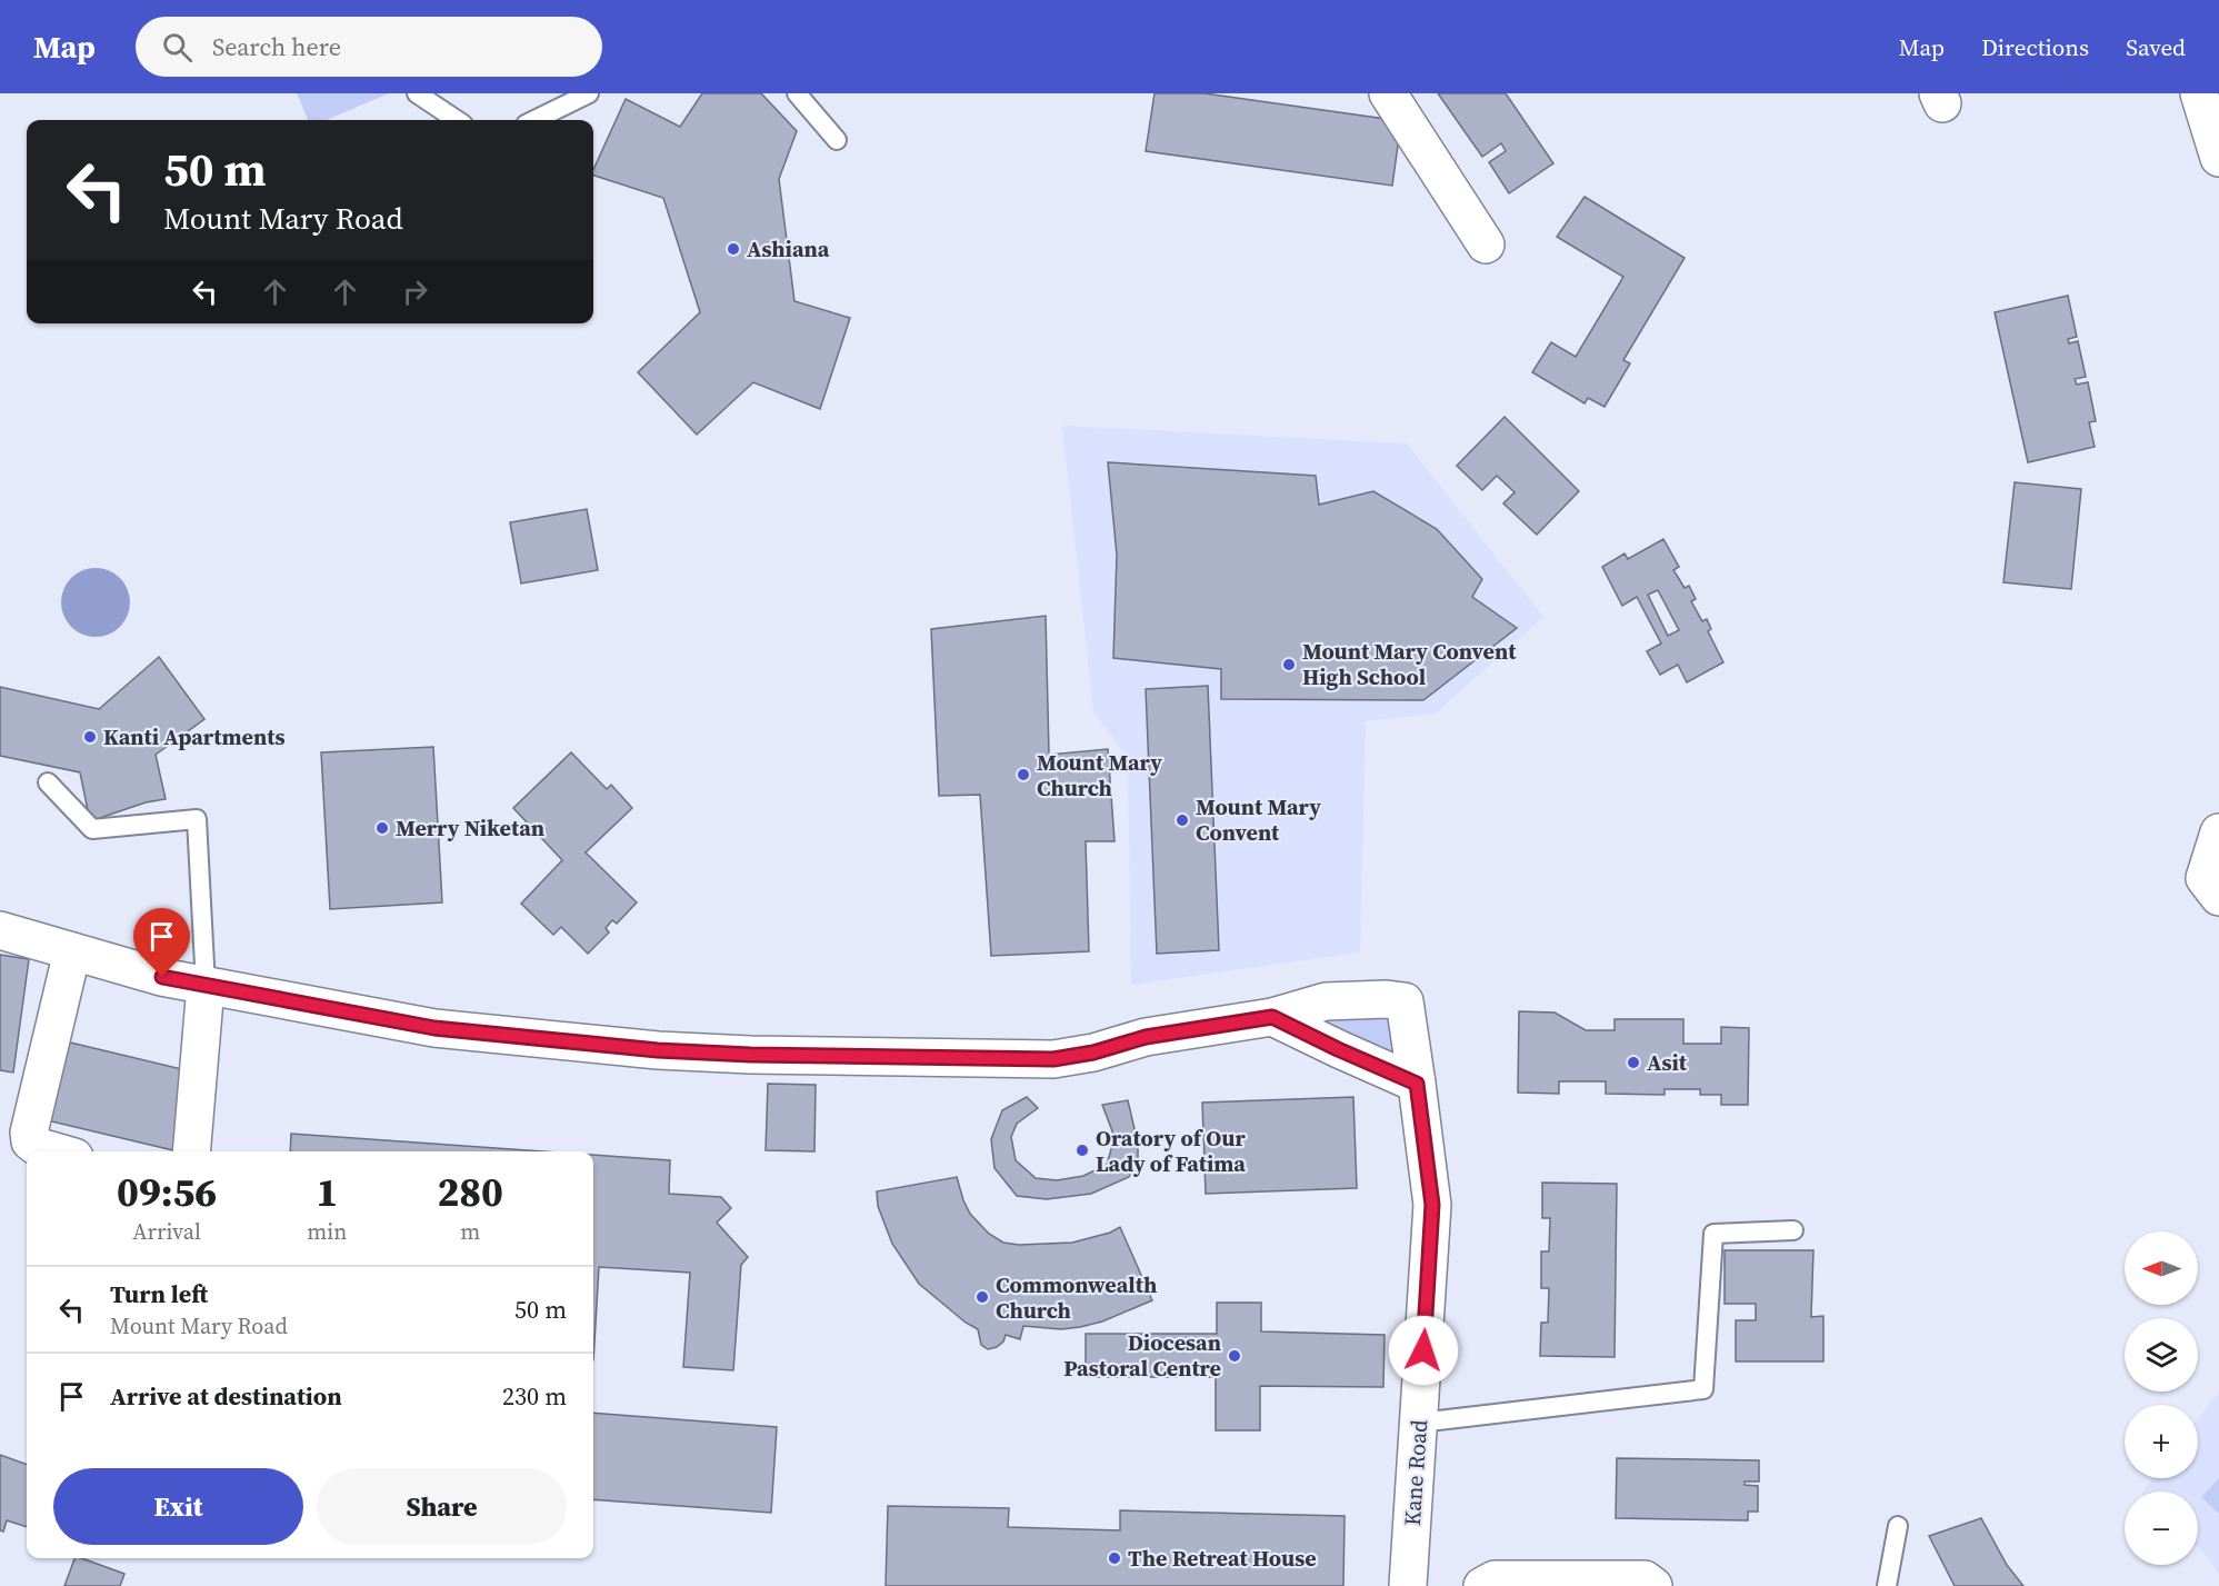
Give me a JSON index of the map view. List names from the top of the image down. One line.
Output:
{"streets":{"street":["Kane Road"]},"places":["Ashiana","Mount Mary Convent High School","Kanti Apartments","Mount Mary Church","Mount Mary Convent","Merry Niketan","Asit","Oratory of Our Lady of Fatima","Commonwealth Church","Diocesan Pastoral Centre","The Retreat House"],"north":"left","page":{"header":"Map","search":"Search here","nav":["Map","Directions","Saved"],"turn":["50 m","Mount Mary Road"],"eta":["09:56","Arrival","1","min","280","m"],"map_buttons":["+","−"],"list":[{"name":"Turn left","note":"Mount Mary Road","value":"50 m"},{"name":"Arrive at destination","value":"230 m"}],"buttons":["Exit","Share"]}}
